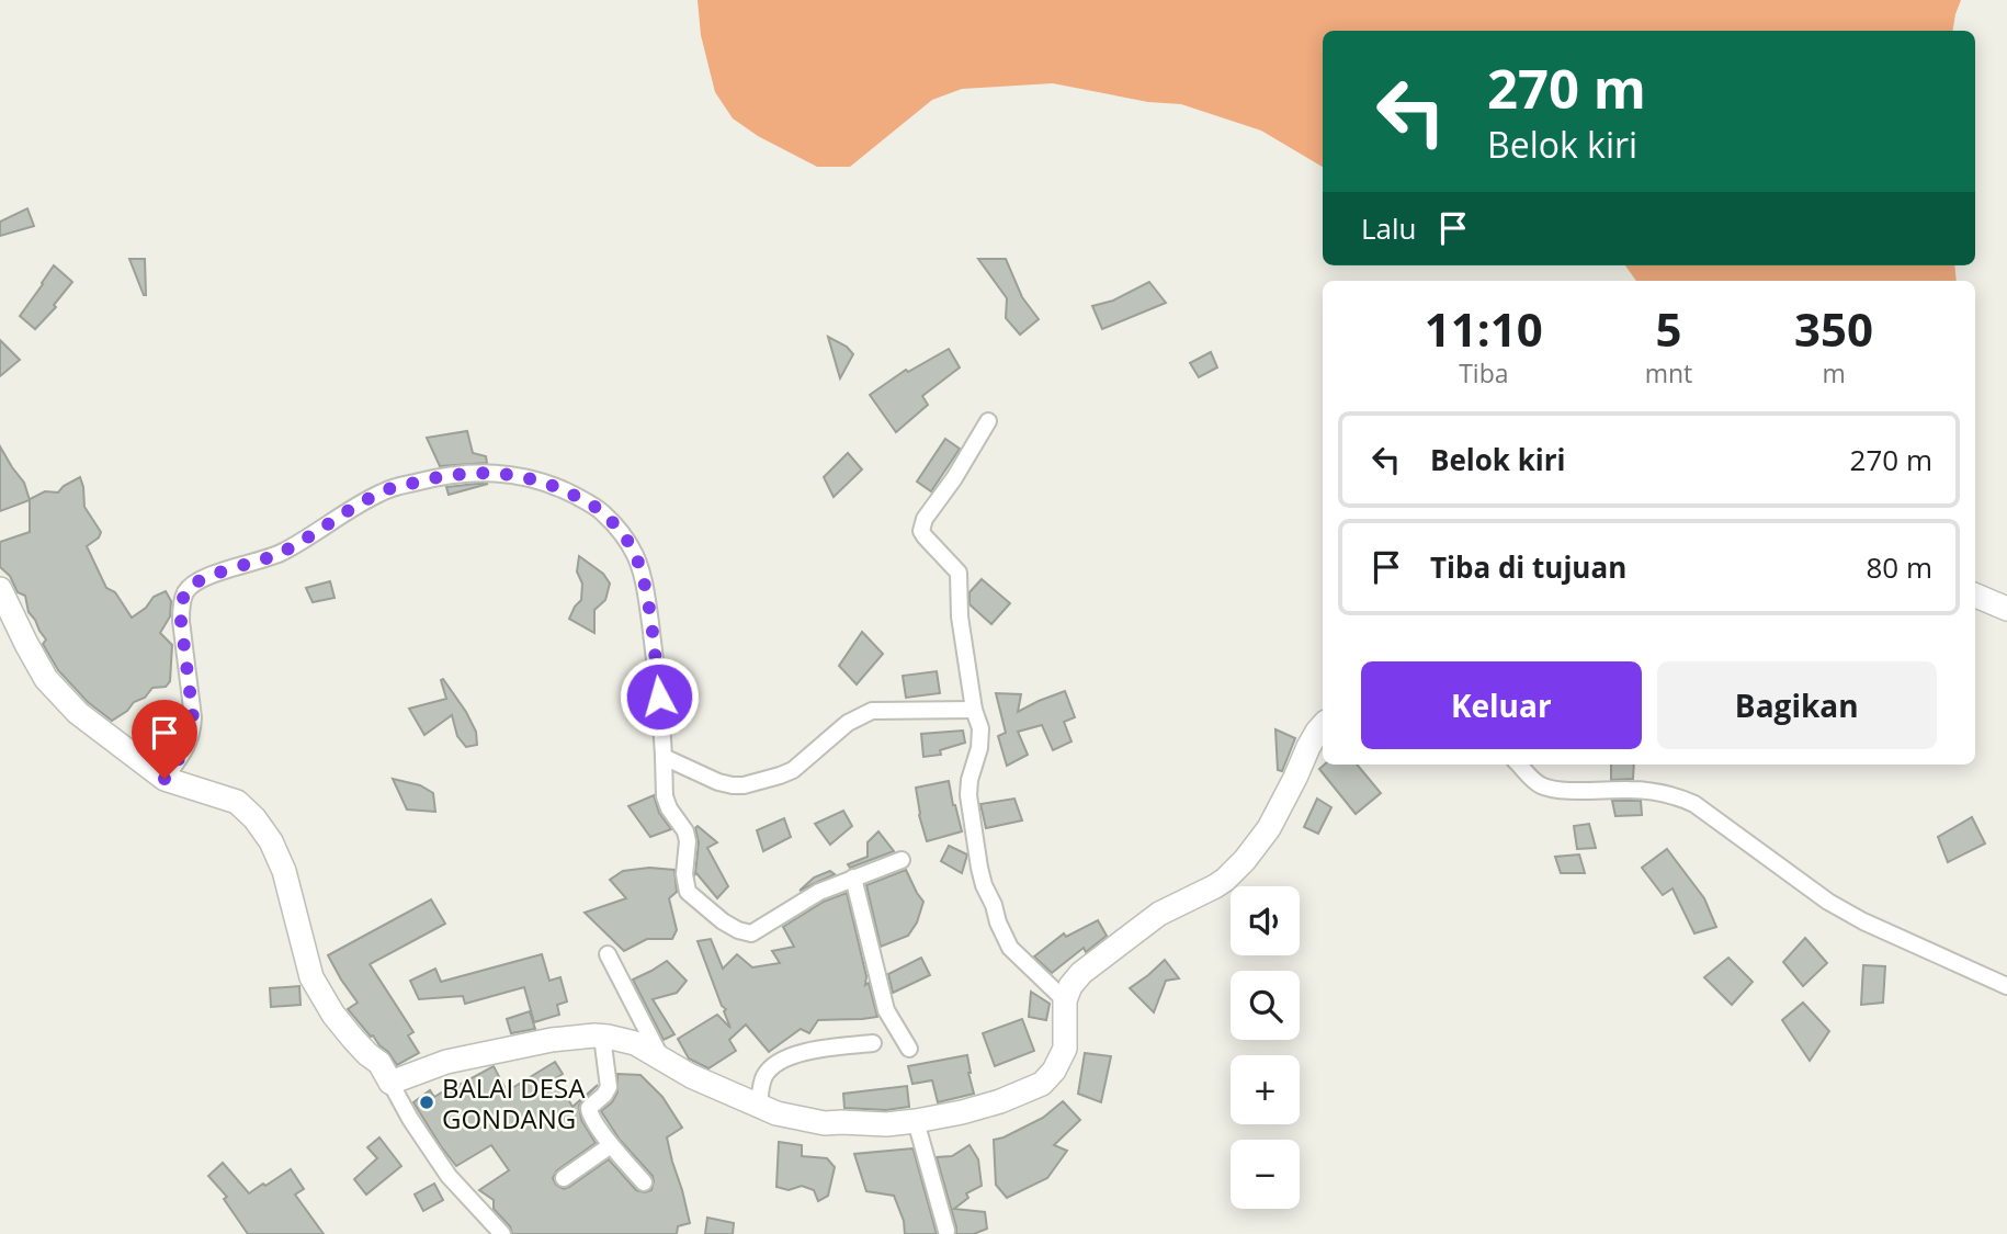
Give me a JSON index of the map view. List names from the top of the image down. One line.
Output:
{"places":["BALAI DESA GONDANG"],"page":{"turn":["270 m","Belok kiri"],"then":"Lalu","eta":["11:10","Tiba","5","mnt","350","m"],"list":[{"name":"Belok kiri","value":"270 m"},{"name":"Tiba di tujuan","value":"80 m"}],"buttons":["Keluar","Bagikan"],"map_buttons":["+","−"]}}
